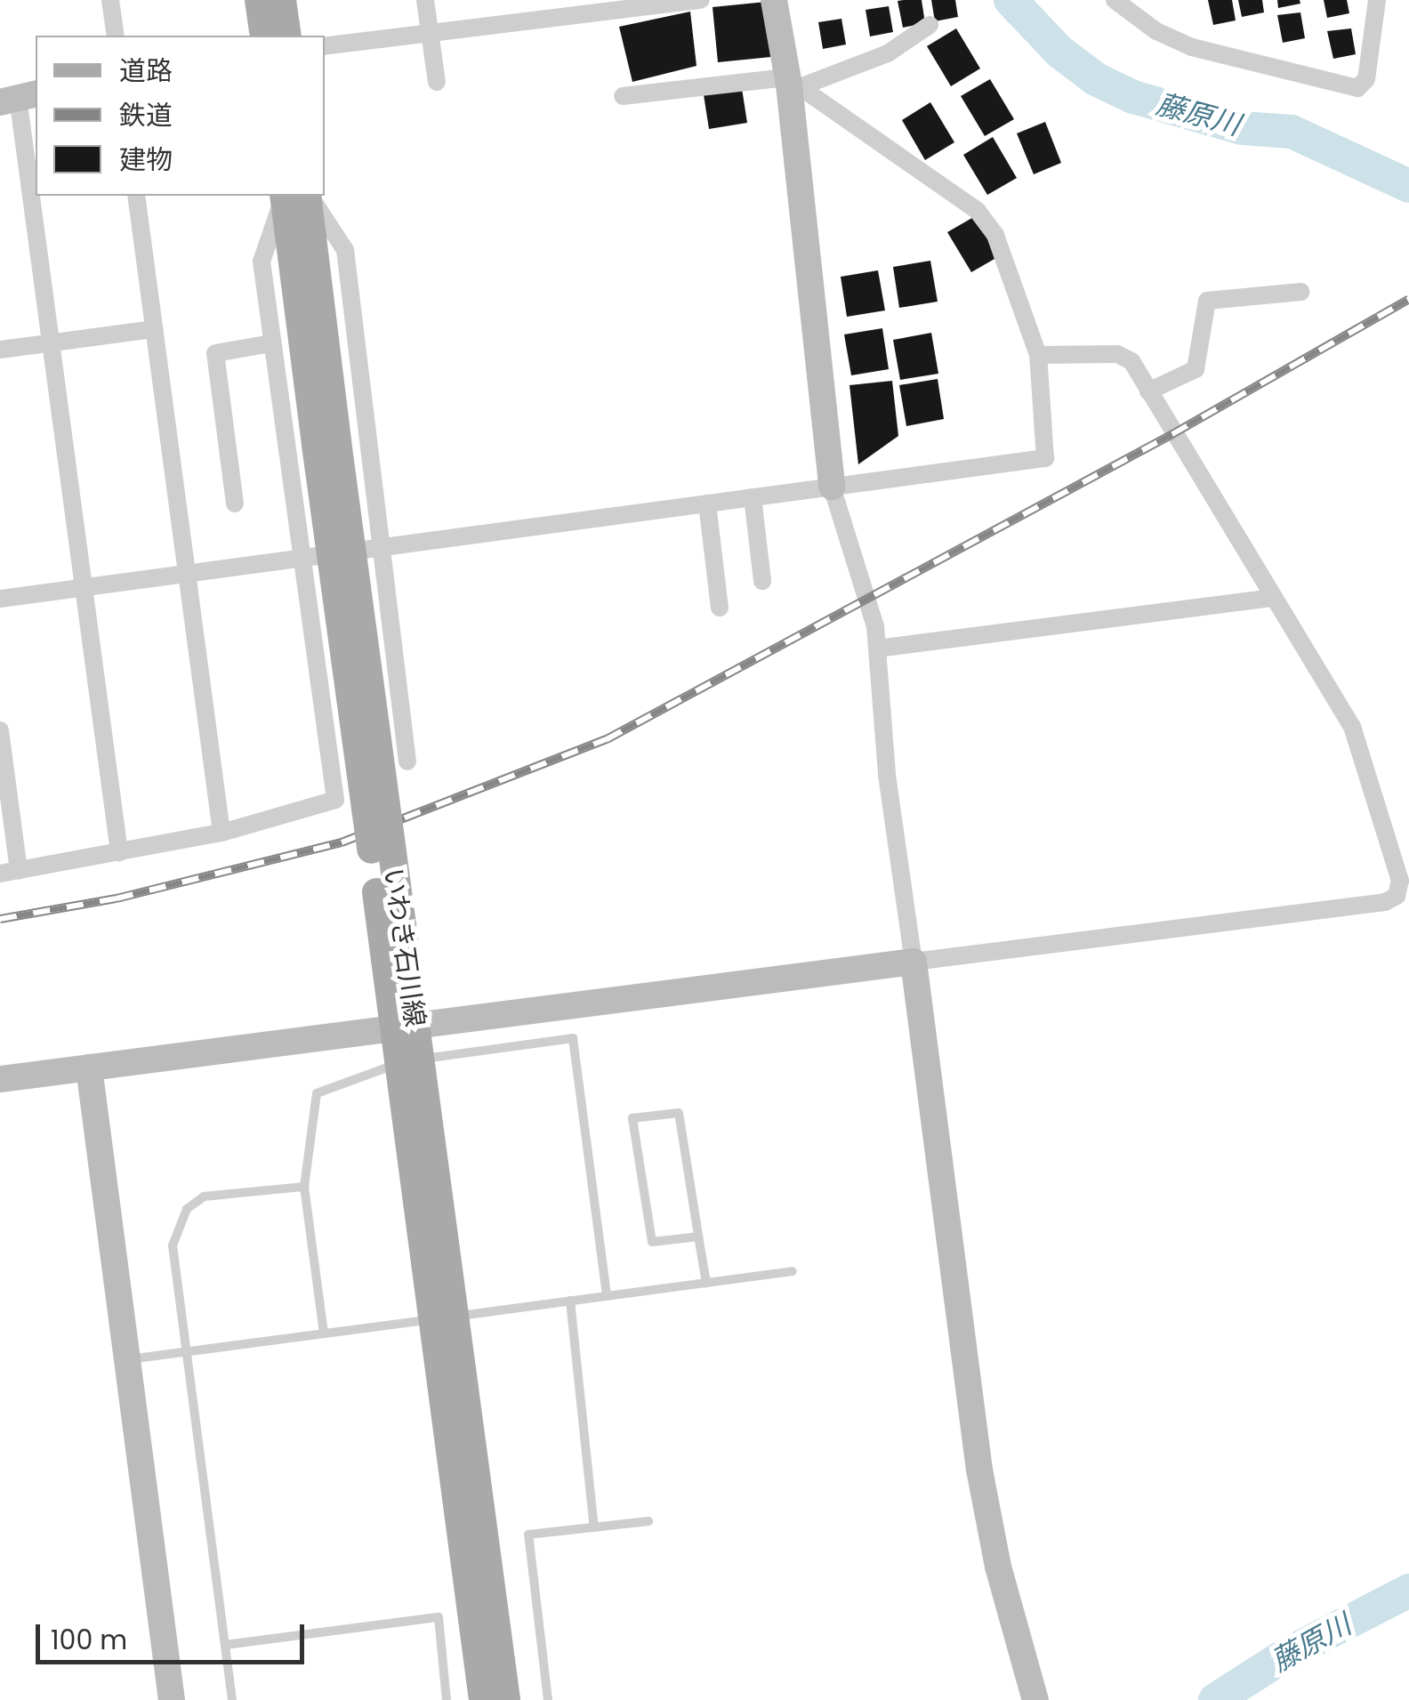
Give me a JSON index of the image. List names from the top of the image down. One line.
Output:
{"streets":{"main road":["いわき石川線"]},"water":["藤原川"],"legend":["道路","鉄道","建物"],"scale_bar":"100 m"}
